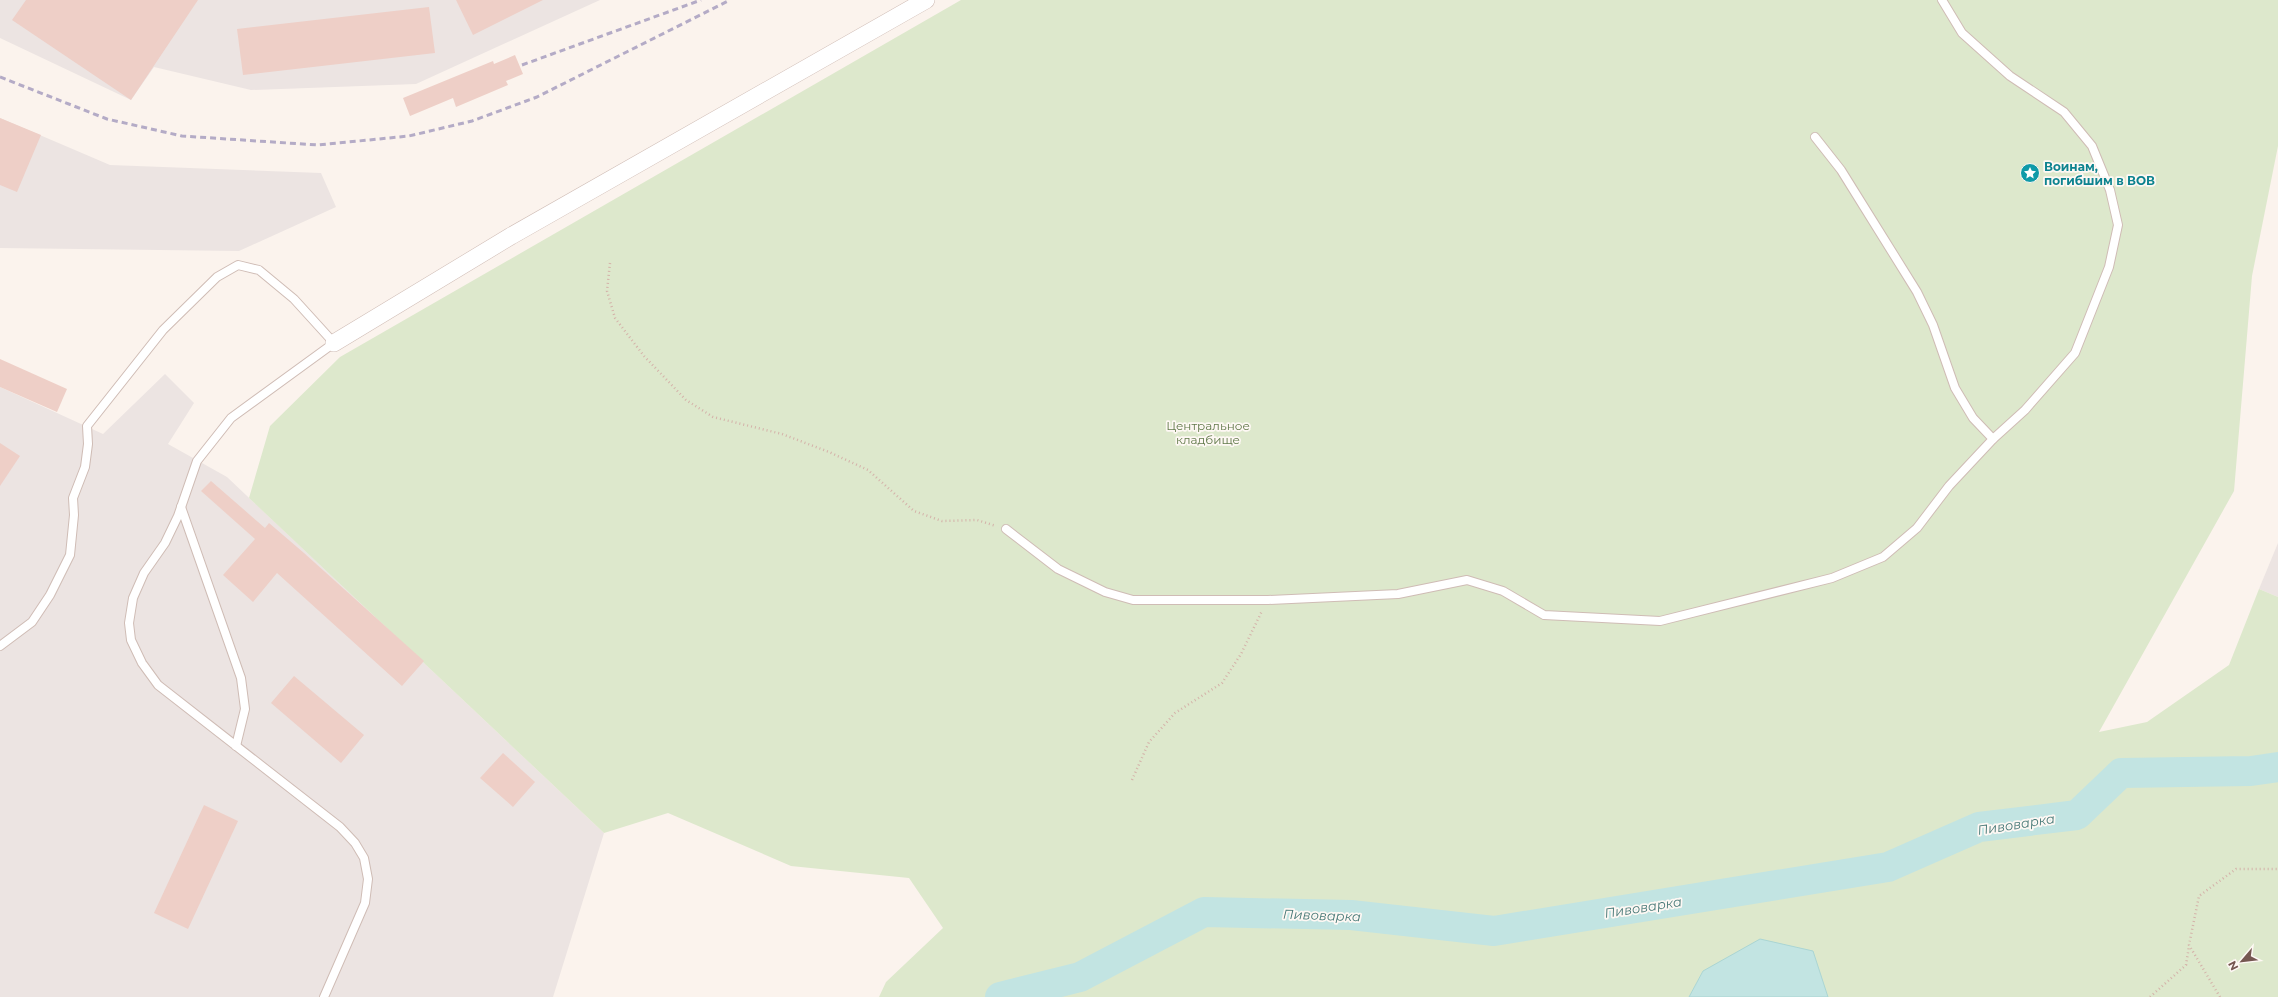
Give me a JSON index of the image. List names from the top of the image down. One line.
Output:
{"water":["Пивоварка"],"parks":["Центральное кладбище"],"places":{"place":["Воинам, погибшим в ВОВ"]},"north":"bottom left"}
